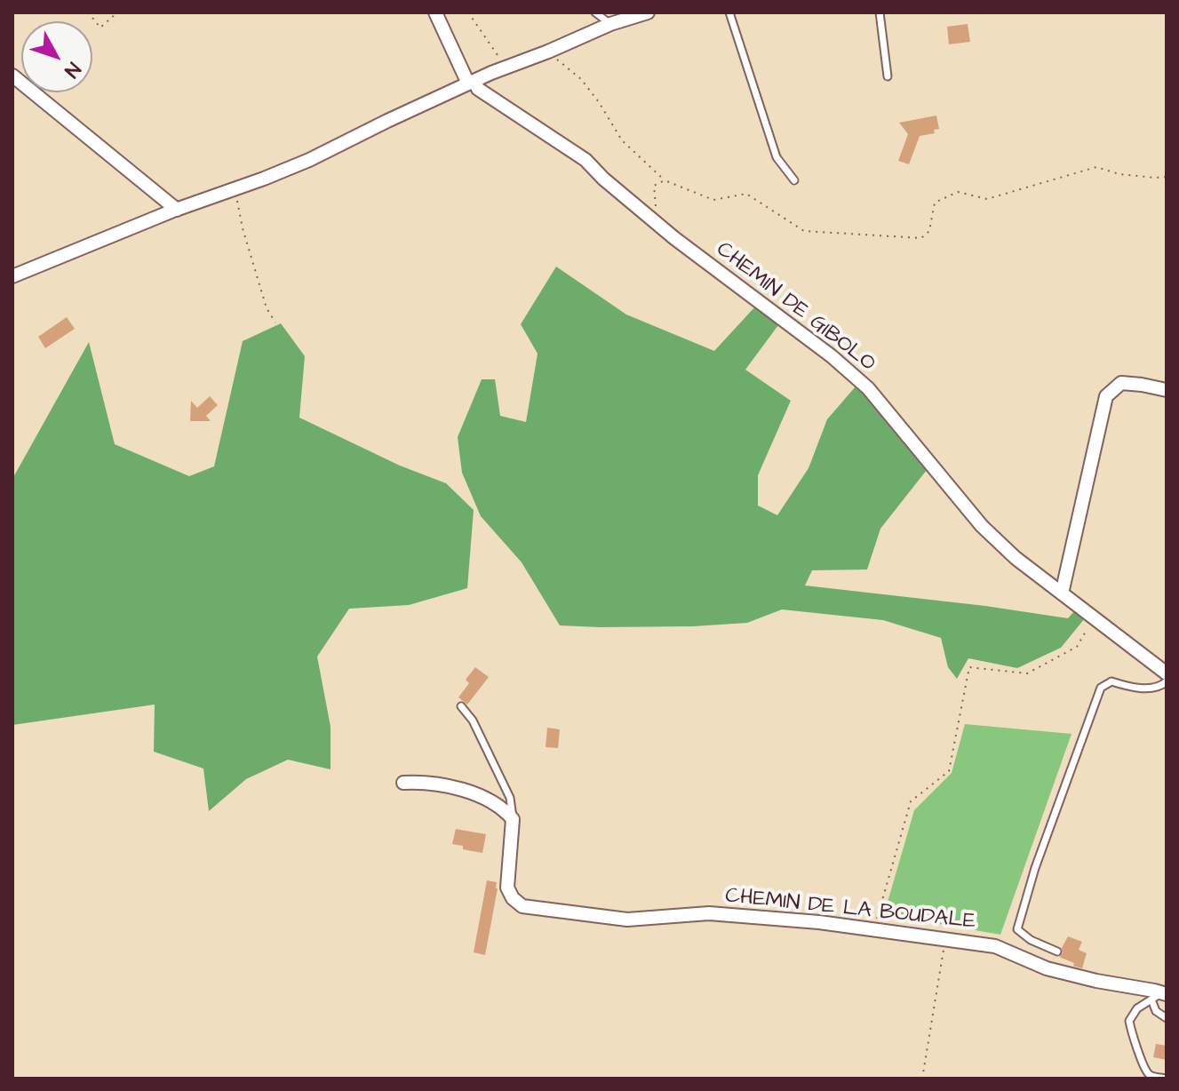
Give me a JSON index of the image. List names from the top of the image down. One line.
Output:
{"streets":{"street":["CHEMIN DE GIBOLO","CHEMIN DE LA BOUDALE"]},"north":"bottom right"}
